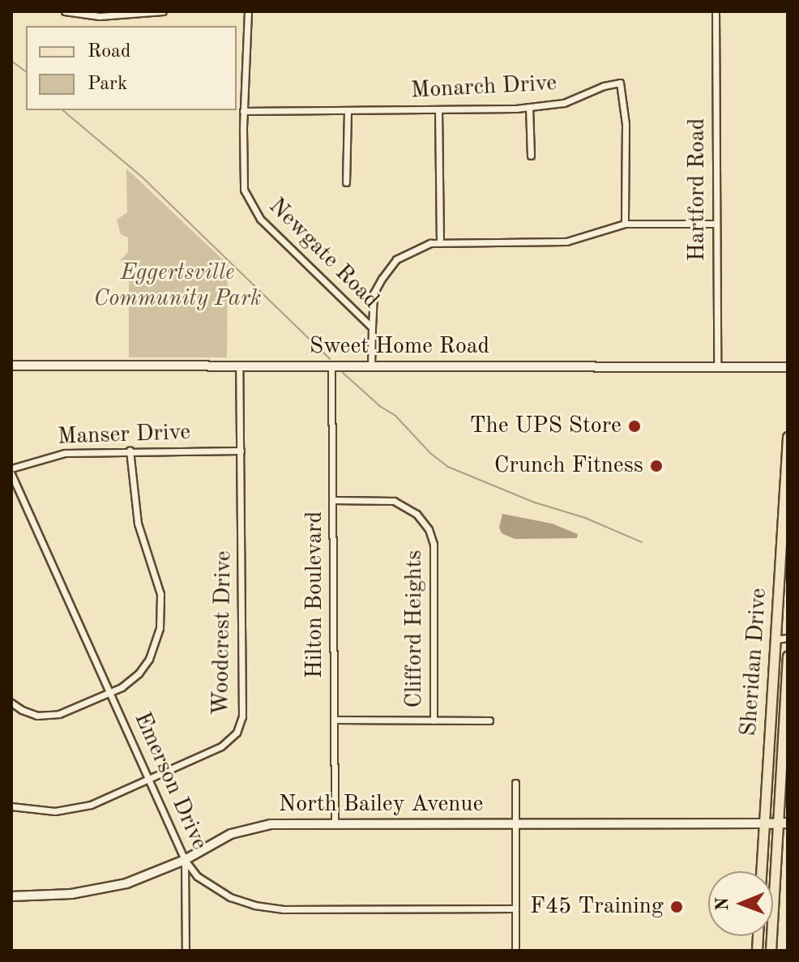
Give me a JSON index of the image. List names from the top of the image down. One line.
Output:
{"streets":{"main road":["Sheridan Drive"],"street":["Monarch Drive","Hartford Road","Newgate Road","Sweet Home Road","Manser Drive","Hilton Boulevard","Clifford Heights","Woodcrest Drive","Emerson Drive","North Bailey Avenue"]},"crossings":[["Monarch Drive","Newgate Road"],["Hartford Road","Sweet Home Road"],["Newgate Road","Sweet Home Road"],["Sweet Home Road","Hilton Boulevard"],["Sweet Home Road","Woodcrest Drive"],["Manser Drive","Woodcrest Drive"],["Hilton Boulevard","Clifford Heights"],["Hilton Boulevard","North Bailey Avenue"],["Woodcrest Drive","Emerson Drive"],["Sheridan Drive","North Bailey Avenue"],["Emerson Drive","North Bailey Avenue"]],"parks":["Eggertsville Community Park"],"places":["The UPS Store","Crunch Fitness","F45 Training"],"legend":["Road","Park"],"north":"left"}
